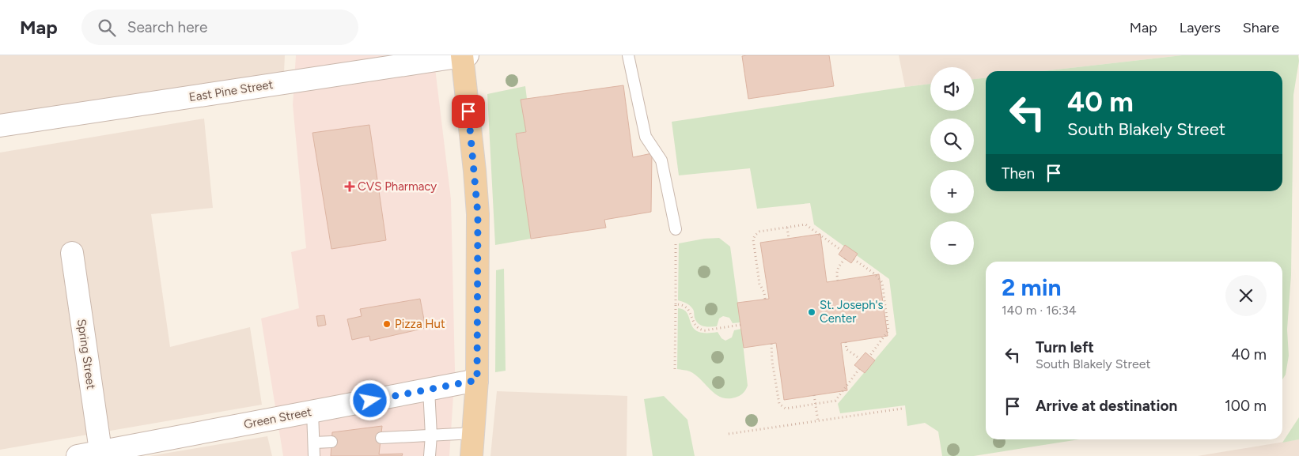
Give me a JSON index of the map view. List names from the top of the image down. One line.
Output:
{"streets":{"street":["East Pine Street","Spring Street","Green Street"]},"crossings":[["Spring Street","Green Street"]],"places":{"health":["CVS Pharmacy"],"other":["St. Joseph's Center","Pizza Hut"]},"page":{"header":"Map","search":"Search here","nav":["Map","Layers","Share"],"map_buttons":["+","−"],"turn":["40 m","South Blakely Street"],"then":"Then","heading":["2 min","140 m · 16:34"],"list":[{"name":"Turn left","note":"South Blakely Street","value":"40 m"},{"name":"Arrive at destination","value":"100 m"}]}}
